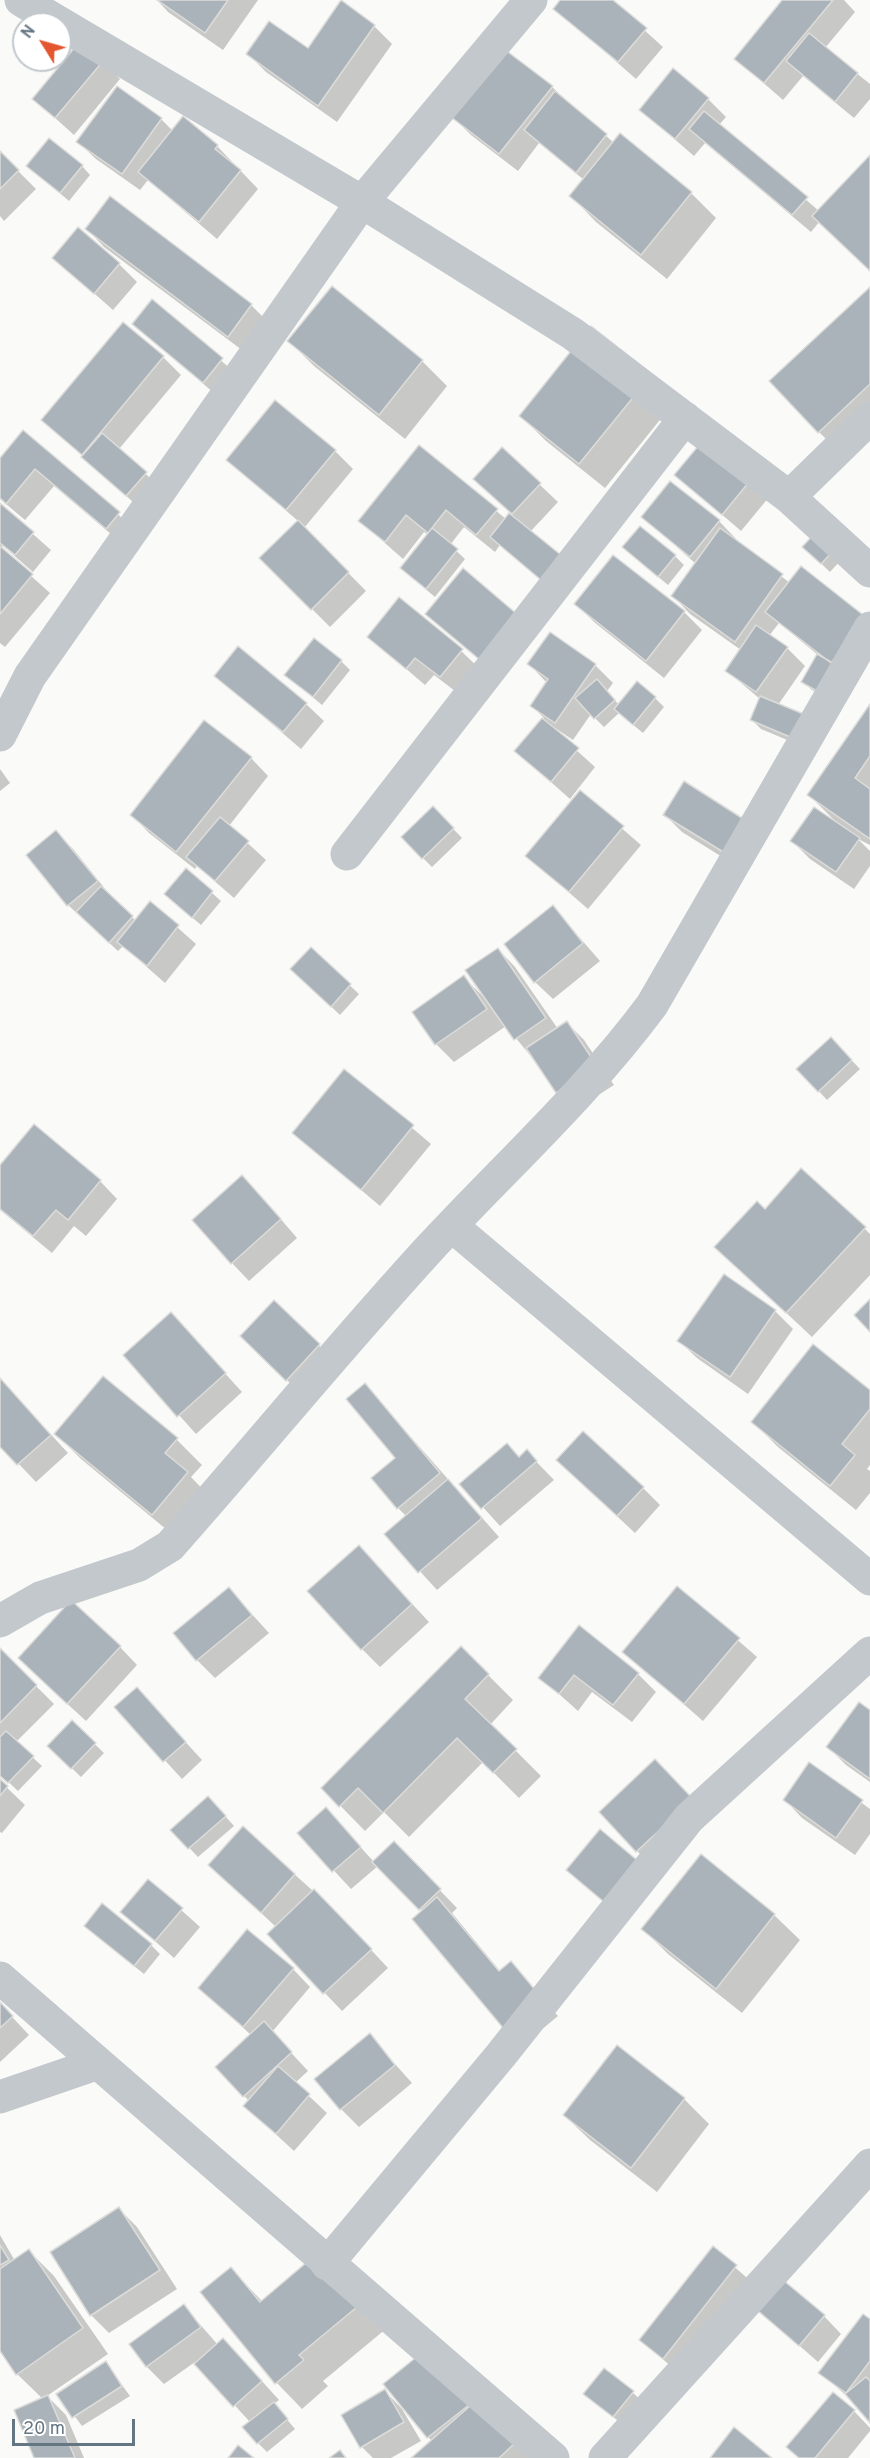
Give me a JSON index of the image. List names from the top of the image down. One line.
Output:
{"scale_bar":"20 m","north":"top left"}
